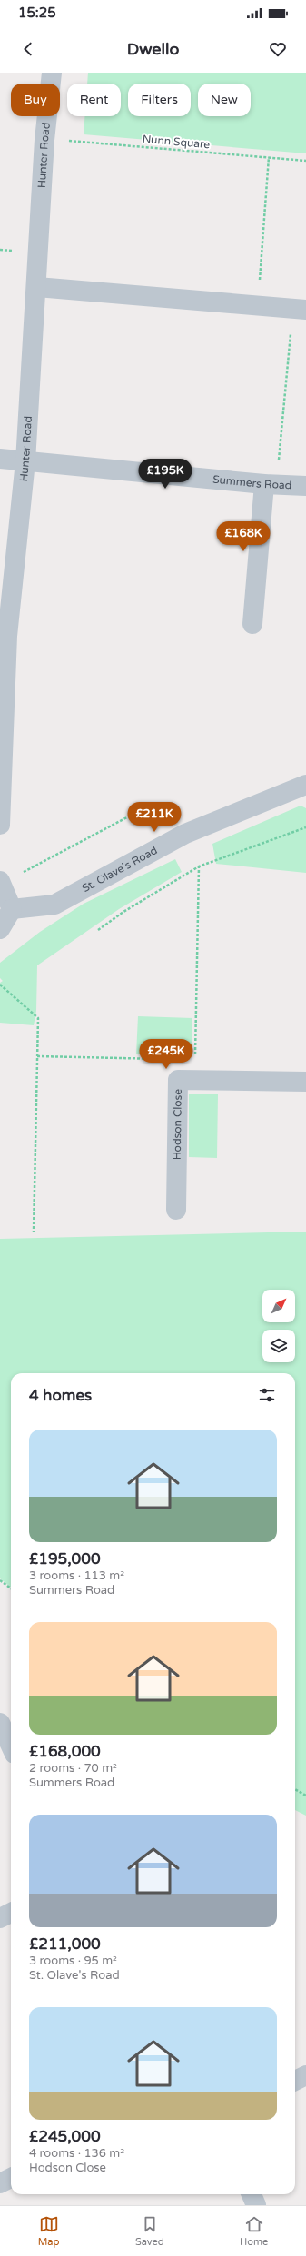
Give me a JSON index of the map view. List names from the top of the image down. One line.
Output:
{"streets":{"street":["Hunter Road","Summers Road","St. Olave's Road","Hodson Close"],"path":["Nunn Square"]},"crossings":[["Nunn Square","Hunter Road"],["Hunter Road","Summers Road"]],"north":"top right","page":{"status":"15:25","header":"Dwello","chip":["Buy","Rent","Filters","New"],"price":["£195K","£168K","£211K","£245K"],"heading":"4 homes","list":[{"name":"£195,000","note":"3 rooms · 113 m² · Summers Road"},{"name":"£168,000","note":"2 rooms · 70 m² · Summers Road"},{"name":"£211,000","note":"3 rooms · 95 m² · St. Olave's Road"},{"name":"£245,000","note":"4 rooms · 136 m² · Hodson Close"}],"tabs":["Map","Saved","Home"]}}
